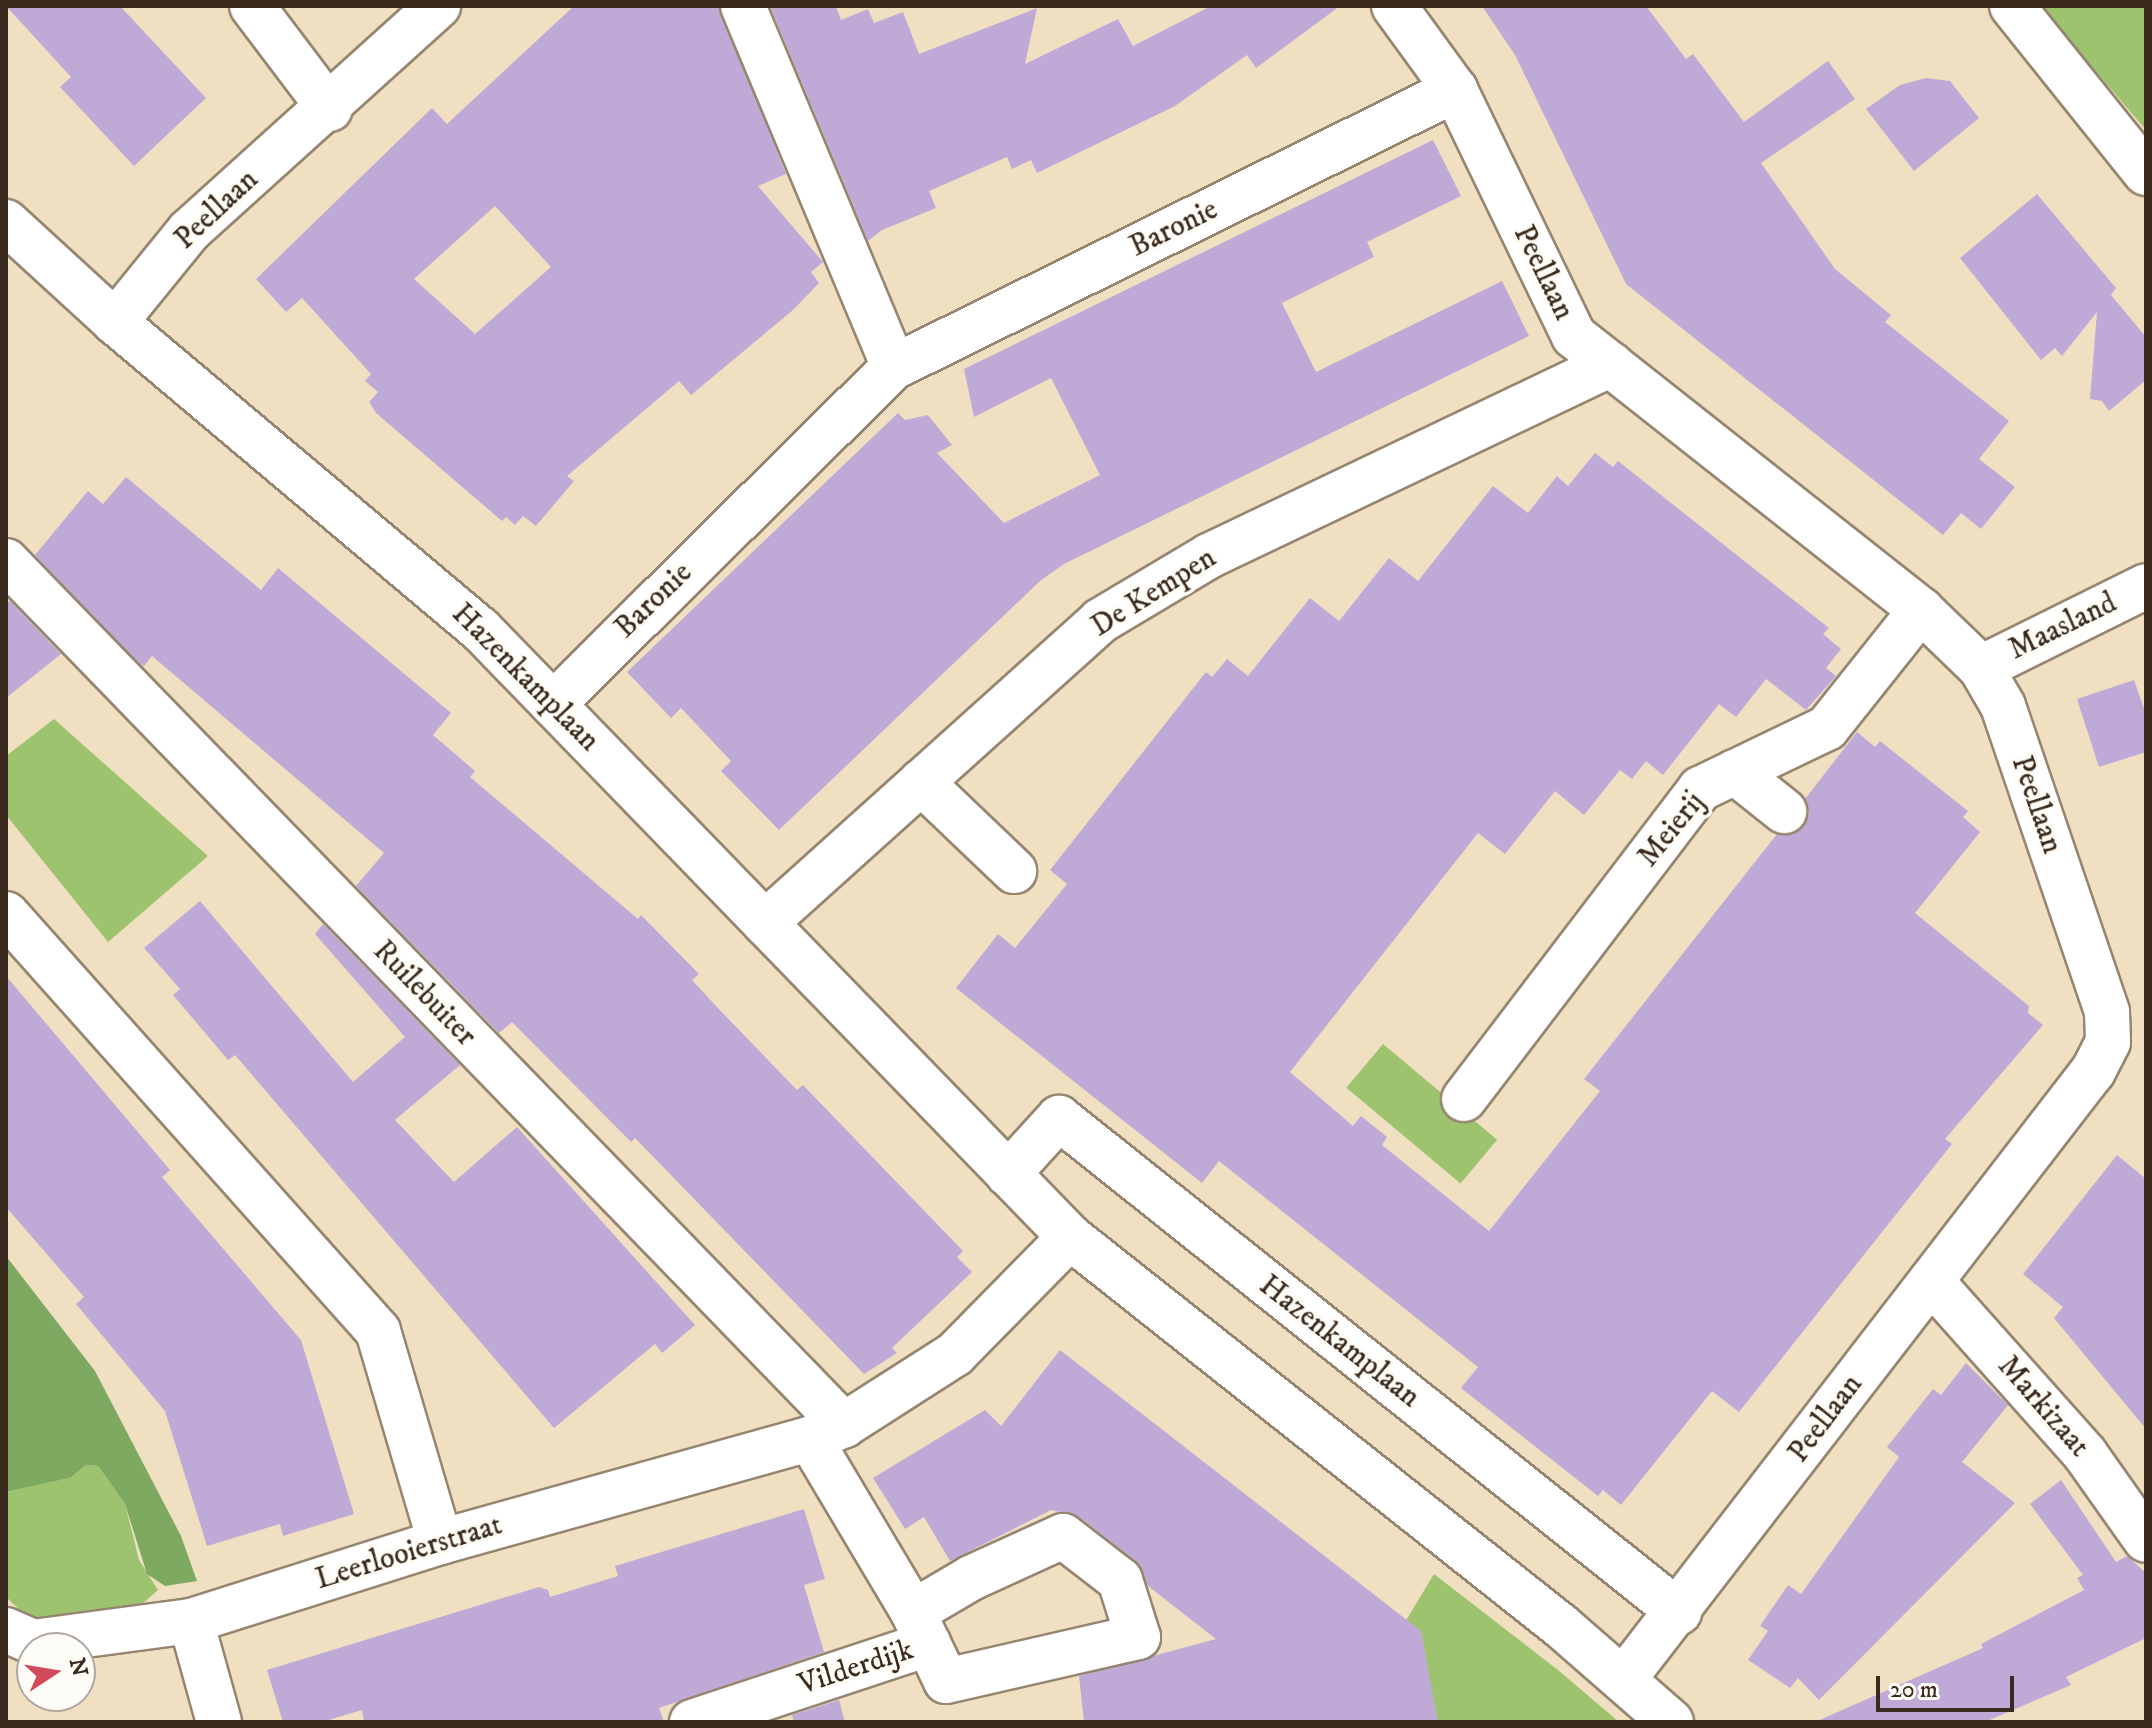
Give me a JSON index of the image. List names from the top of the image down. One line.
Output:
{"streets":{"street":["Peellaan","Baronie","De Kempen","Maasland","Hazenkamplaan","Meierij","Ruilebuiter","Markizaat","Leerlooierstraat","Vilderdijk"]},"crossings":[["Peellaan","Baronie"],["Peellaan","De Kempen"],["Peellaan","Maasland"],["Peellaan","Hazenkamplaan"],["Peellaan","Meierij"],["Peellaan","Markizaat"],["Baronie","Hazenkamplaan"],["De Kempen","Hazenkamplaan"],["Hazenkamplaan","Leerlooierstraat"],["Ruilebuiter","Leerlooierstraat"],["Ruilebuiter","Vilderdijk"],["Leerlooierstraat","Vilderdijk"]],"scale_bar":"20 m","north":"right"}
